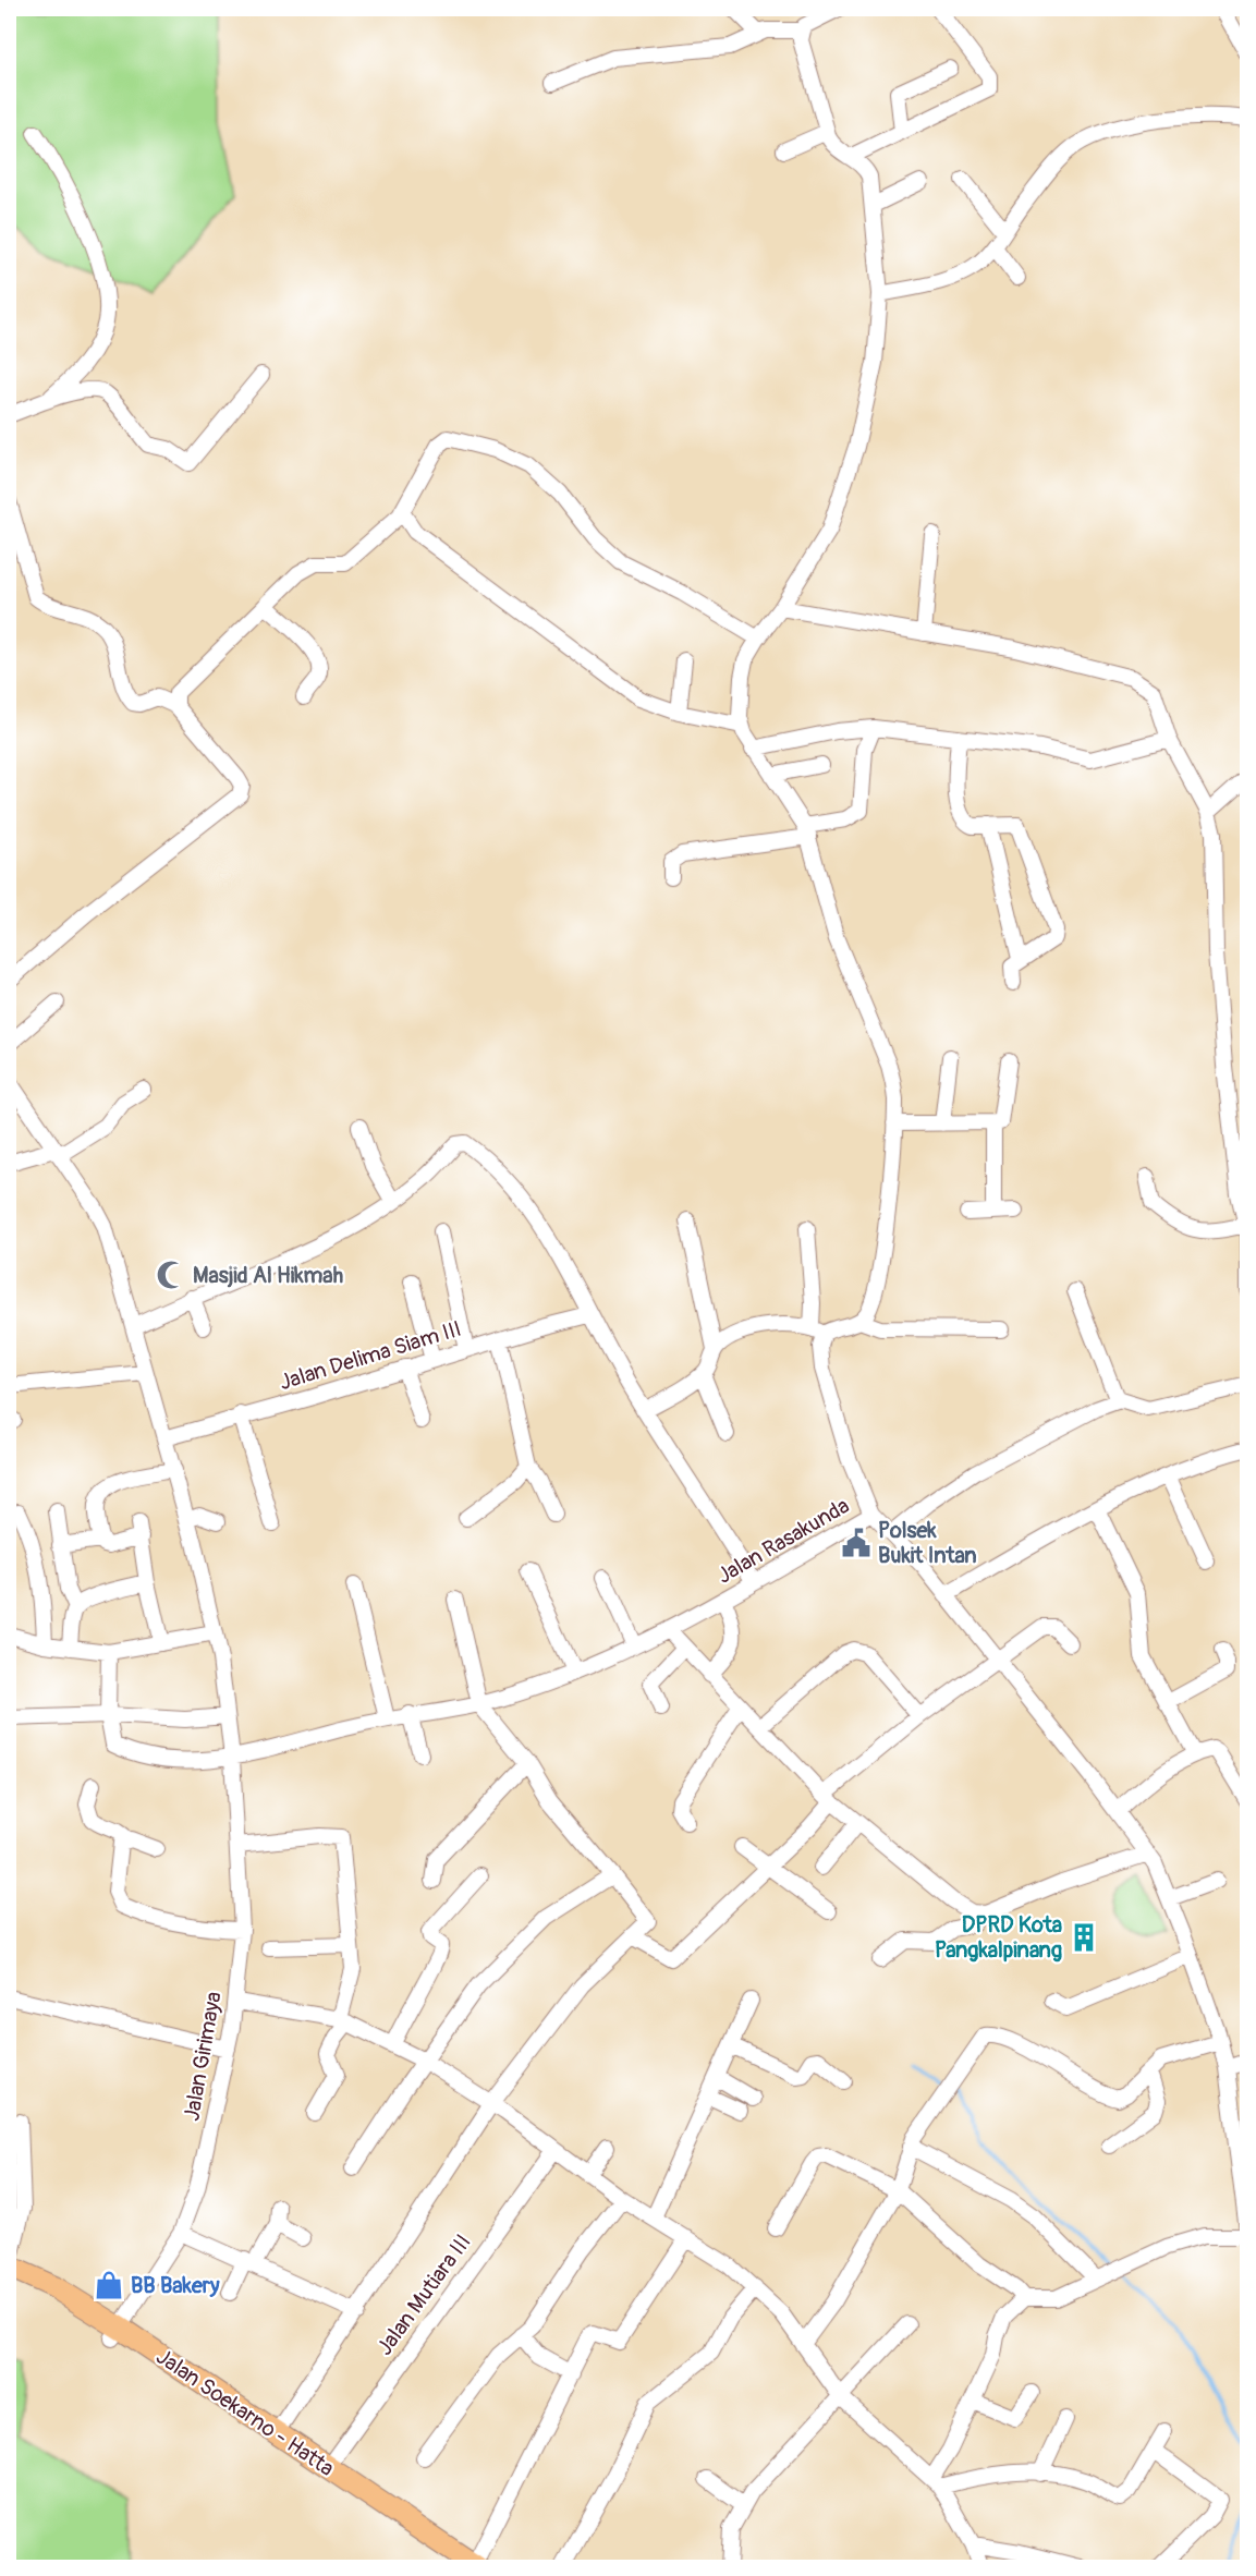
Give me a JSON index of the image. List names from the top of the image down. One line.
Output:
{"streets":{"highway":["Jalan Soekarno - Hatta"],"street":["Jalan Delima Siam III","Jalan Rasakunda","Jalan Girimaya","Jalan Mutiara III"]},"crossings":[["Jalan Delima Siam III","Jalan Girimaya"],["Jalan Rasakunda","Jalan Girimaya"],["Jalan Girimaya","Jalan Soekarno - Hatta"],["Jalan Mutiara III","Jalan Soekarno - Hatta"]],"places":{"mosque":["Masjid Al Hikmah"],"public building":["Polsek Bukit Intan"],"building":["DPRD Kota Pangkalpinang"],"shop":["BB Bakery"]}}
